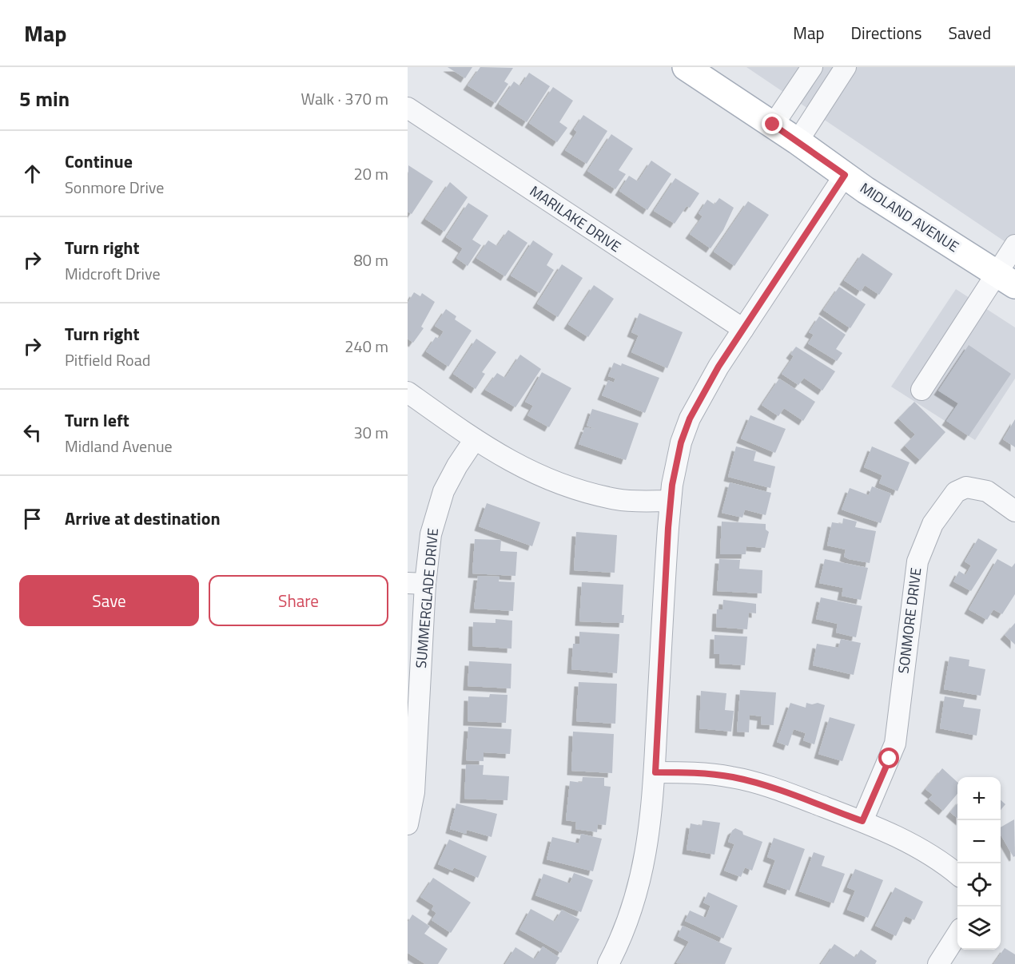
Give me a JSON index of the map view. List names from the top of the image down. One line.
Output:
{"streets":{"main road":["MIDLAND AVENUE"],"street":["MARILAKE DRIVE","SUMMERGLADE DRIVE","SONMORE DRIVE"]},"page":{"header":"Map","nav":["Map","Directions","Saved"],"heading":["5 min","Walk · 370 m"],"list":[["Continue","Sonmore Drive","20 m"],["Turn right","Midcroft Drive","80 m"],["Turn right","Pitfield Road","240 m"],["Turn left","Midland Avenue","30 m"],"Arrive at destination"],"buttons":["Save","Share"],"map_buttons":["+","−"]}}
